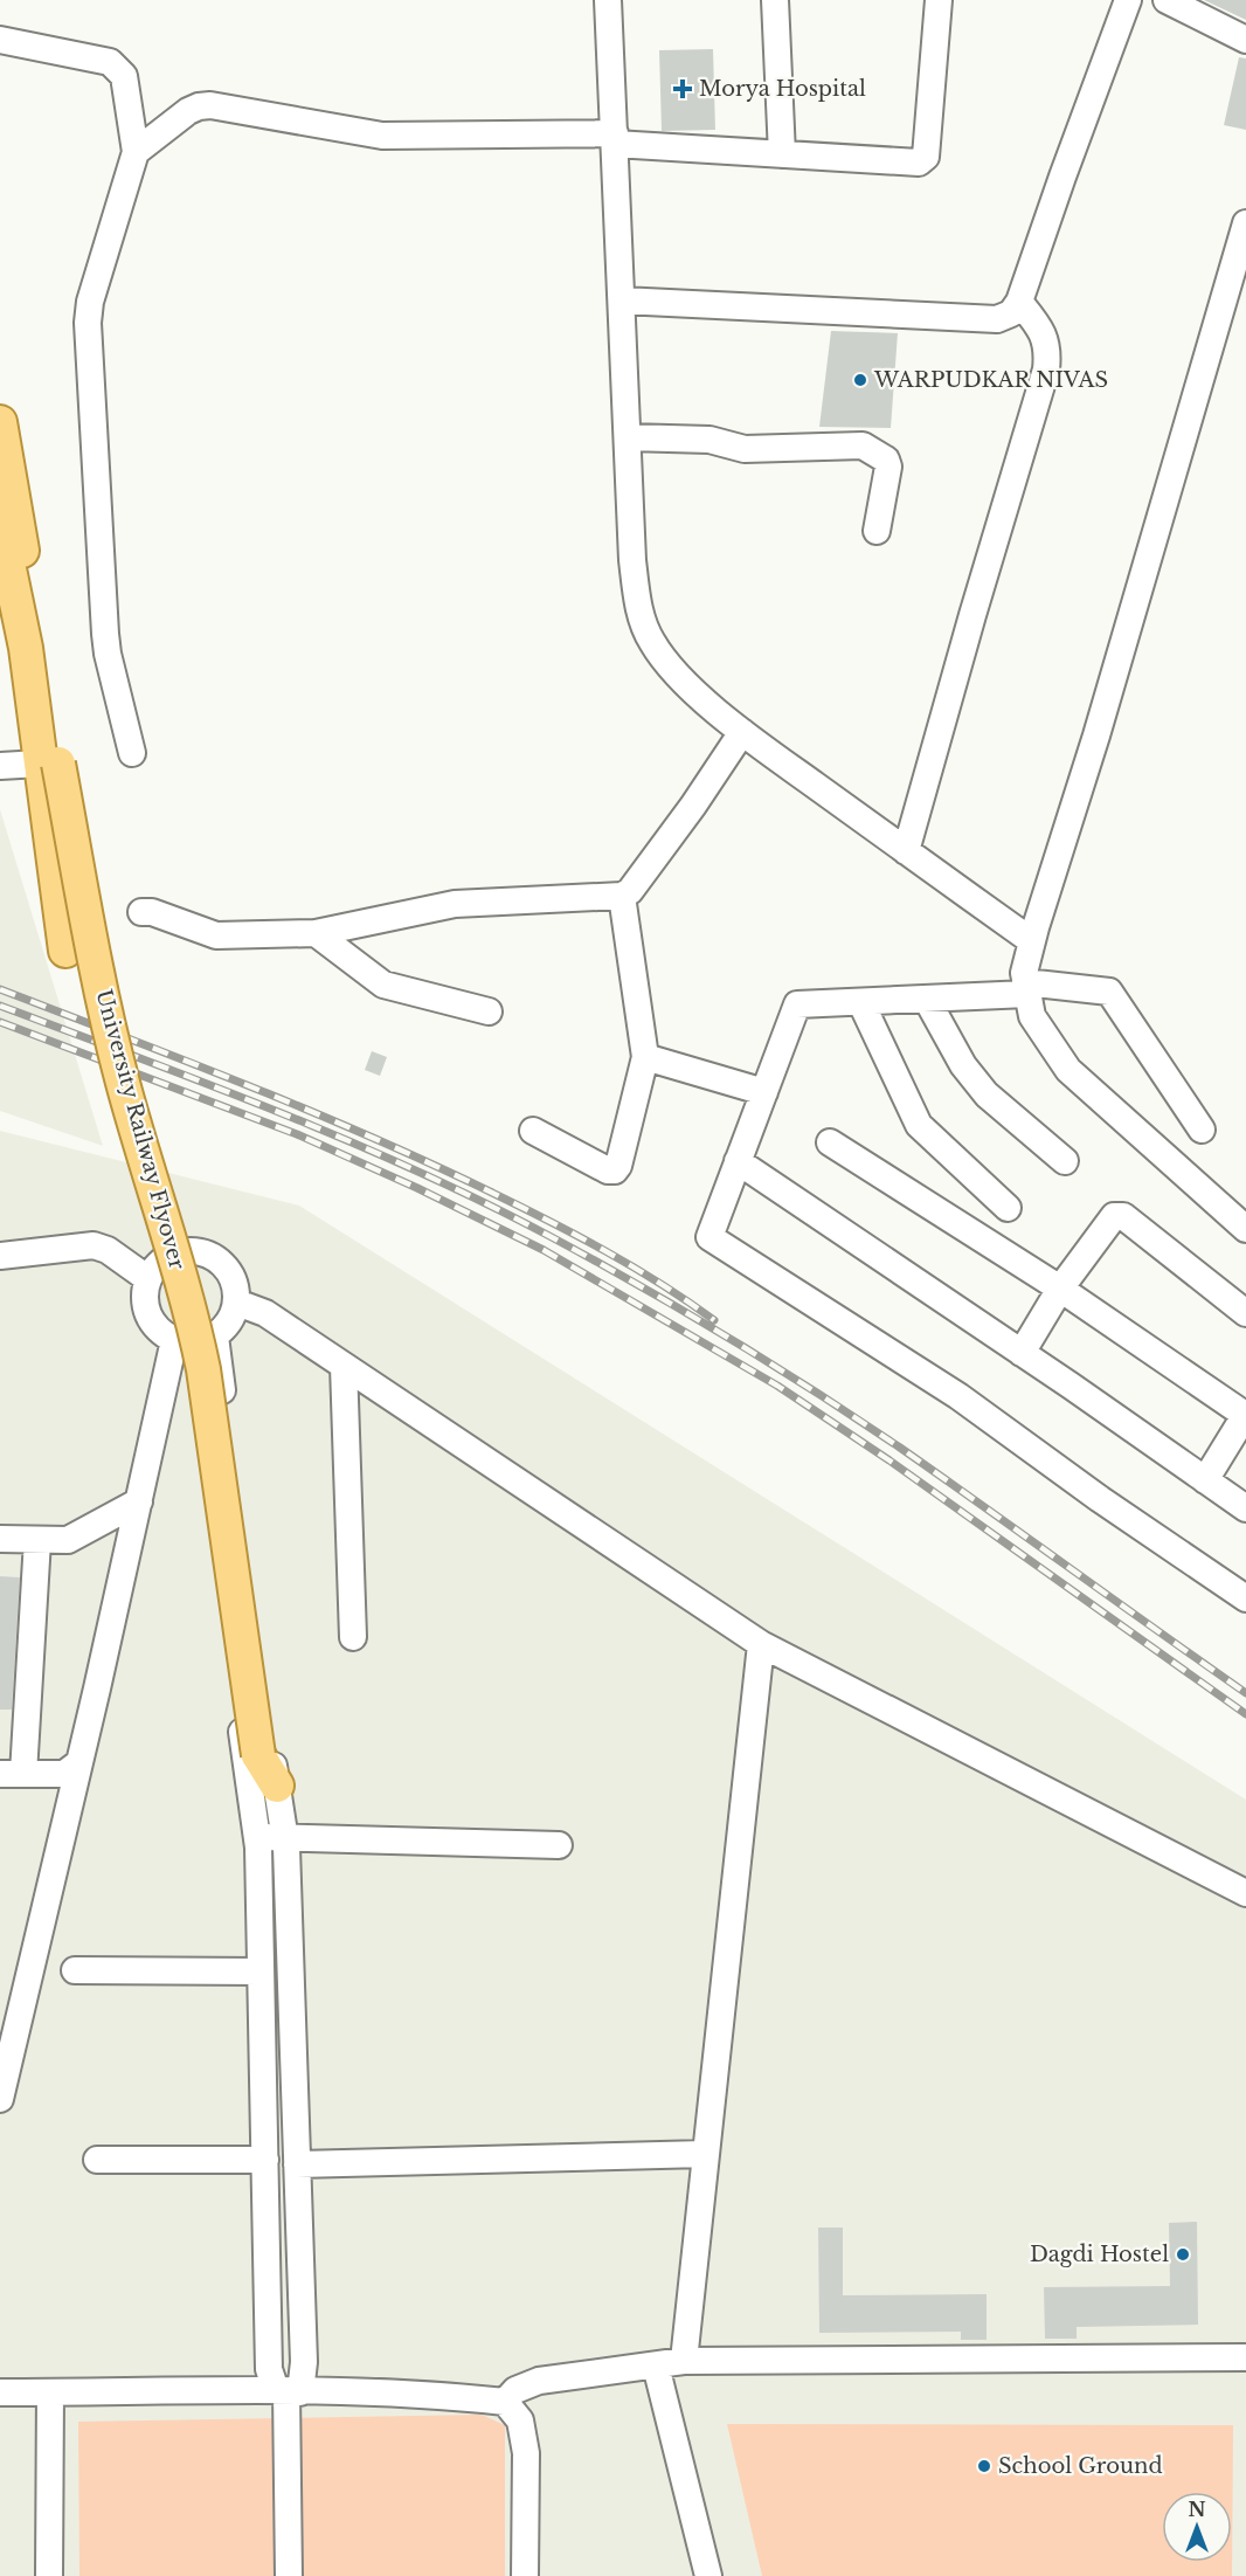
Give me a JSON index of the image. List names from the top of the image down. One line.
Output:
{"streets":{"main road":["University Railway Flyover"]},"places":{"health":["Morya Hospital"],"other":["WARPUDKAR NIVAS","Dagdi Hostel","School Ground"]},"north":"top"}
